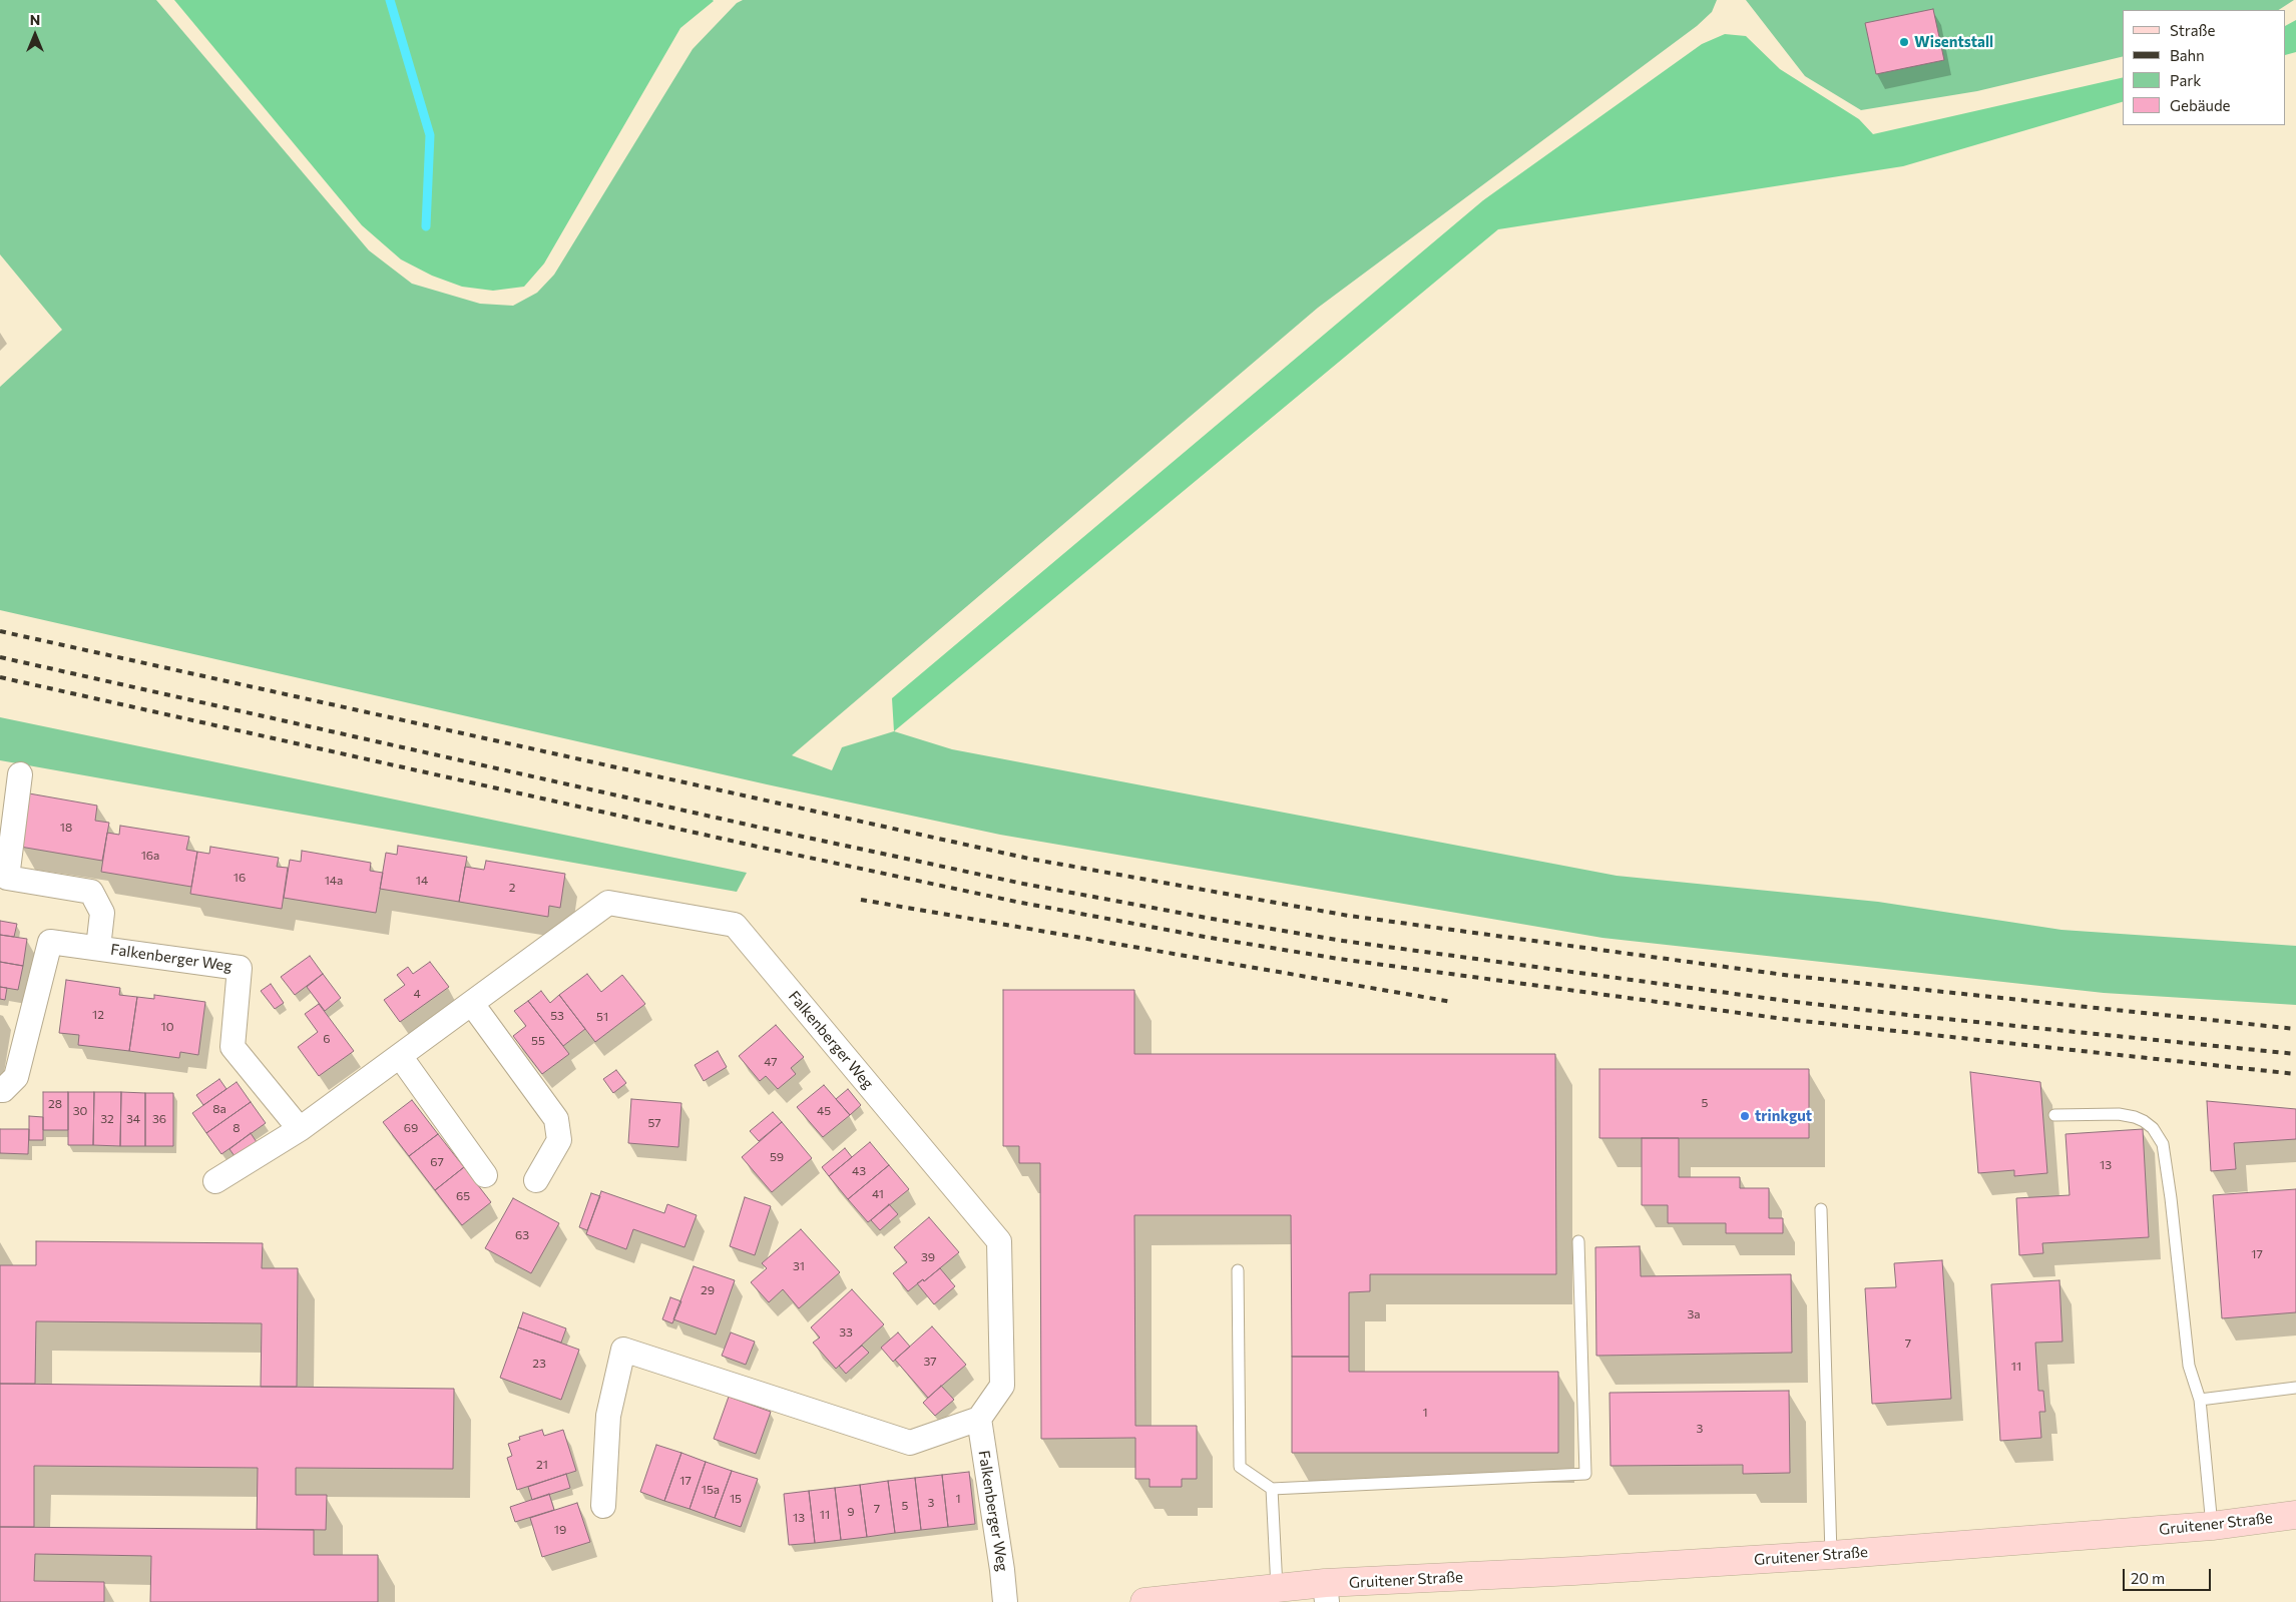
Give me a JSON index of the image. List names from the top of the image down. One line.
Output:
{"streets":{"main road":["Gruitener Straße"],"street":["Falkenberger Weg"]},"places":["Wisentstall","trinkgut"],"house_numbers":["18","16a","16","14a","14","2","4","12","53","51","10","6","55","47","5","28","8a","30","45","32","34","36","57","8","69","59","67","13","43","41","65","63","17","39","31","29","3a","33","7","37","23","11","1","3","21","17","15a","15","1","3","5","7","9","11","13","19"],"legend":["Straße","Bahn","Park","Gebäude"],"scale_bar":"20 m","north":"top"}
